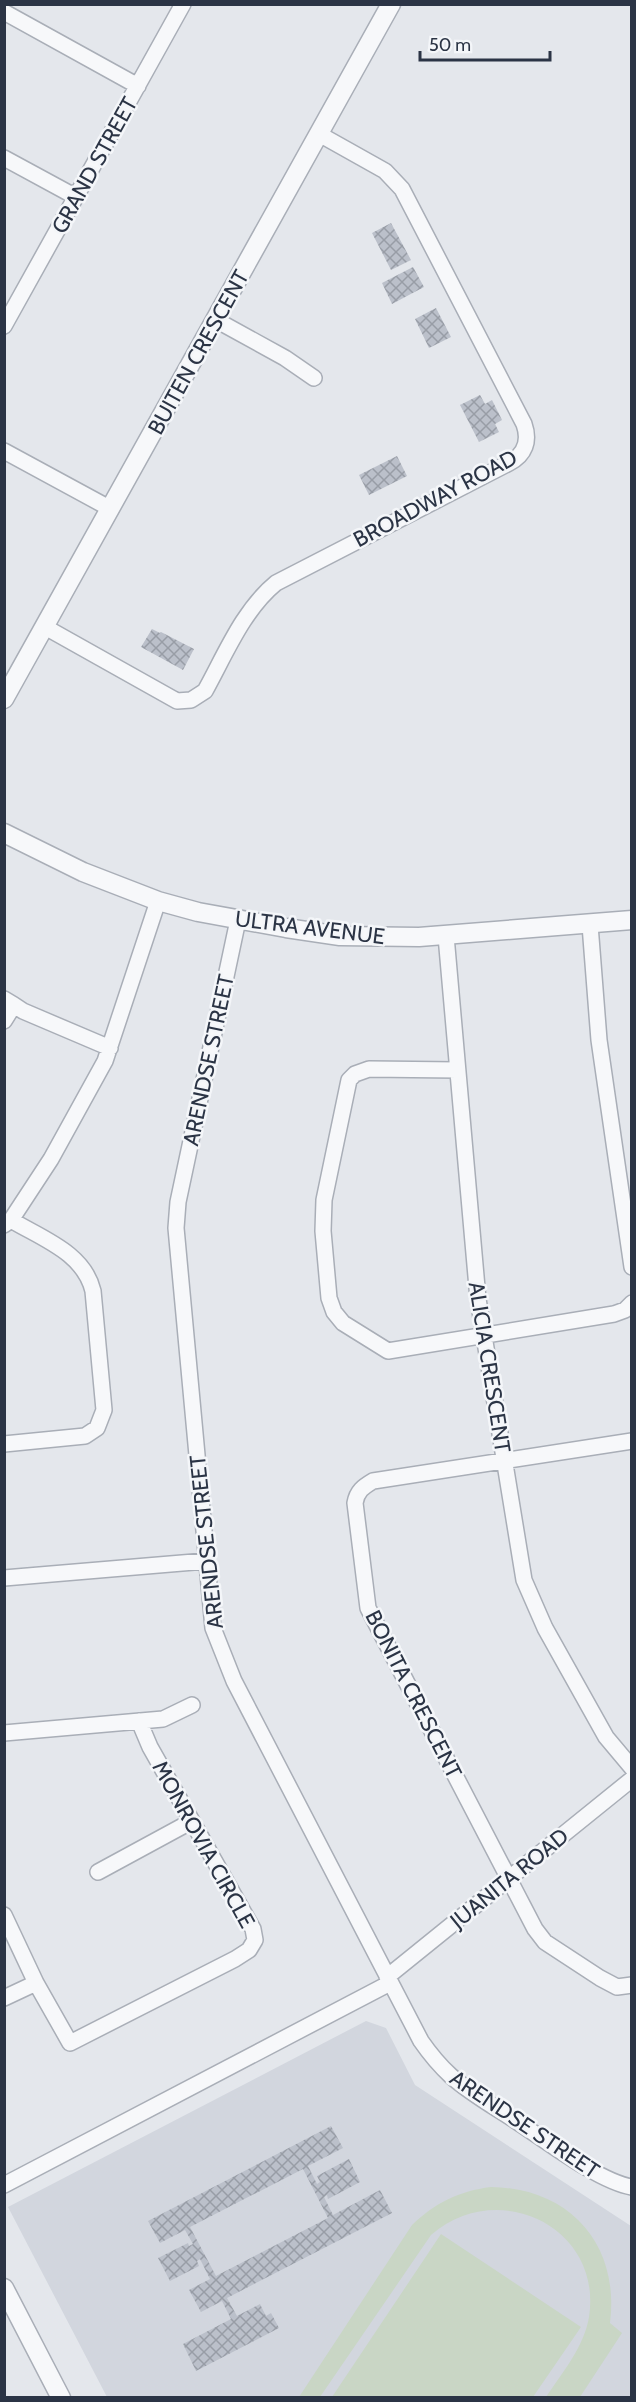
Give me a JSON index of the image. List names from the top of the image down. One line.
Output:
{"streets":{"street":["GRAND STREET","BUITEN CRESCENT","BROADWAY ROAD","ULTRA AVENUE","ARENDSE STREET","ALICIA CRESCENT","BONITA CRESCENT","MONROVIA CIRCLE","JUANITA ROAD"]},"crossings":[["BUITEN CRESCENT","BROADWAY ROAD"],["ULTRA AVENUE","ARENDSE STREET"],["ULTRA AVENUE","ALICIA CRESCENT"],["ARENDSE STREET","JUANITA ROAD"],["ALICIA CRESCENT","BONITA CRESCENT"],["BONITA CRESCENT","JUANITA ROAD"]],"scale_bar":"50 m"}
